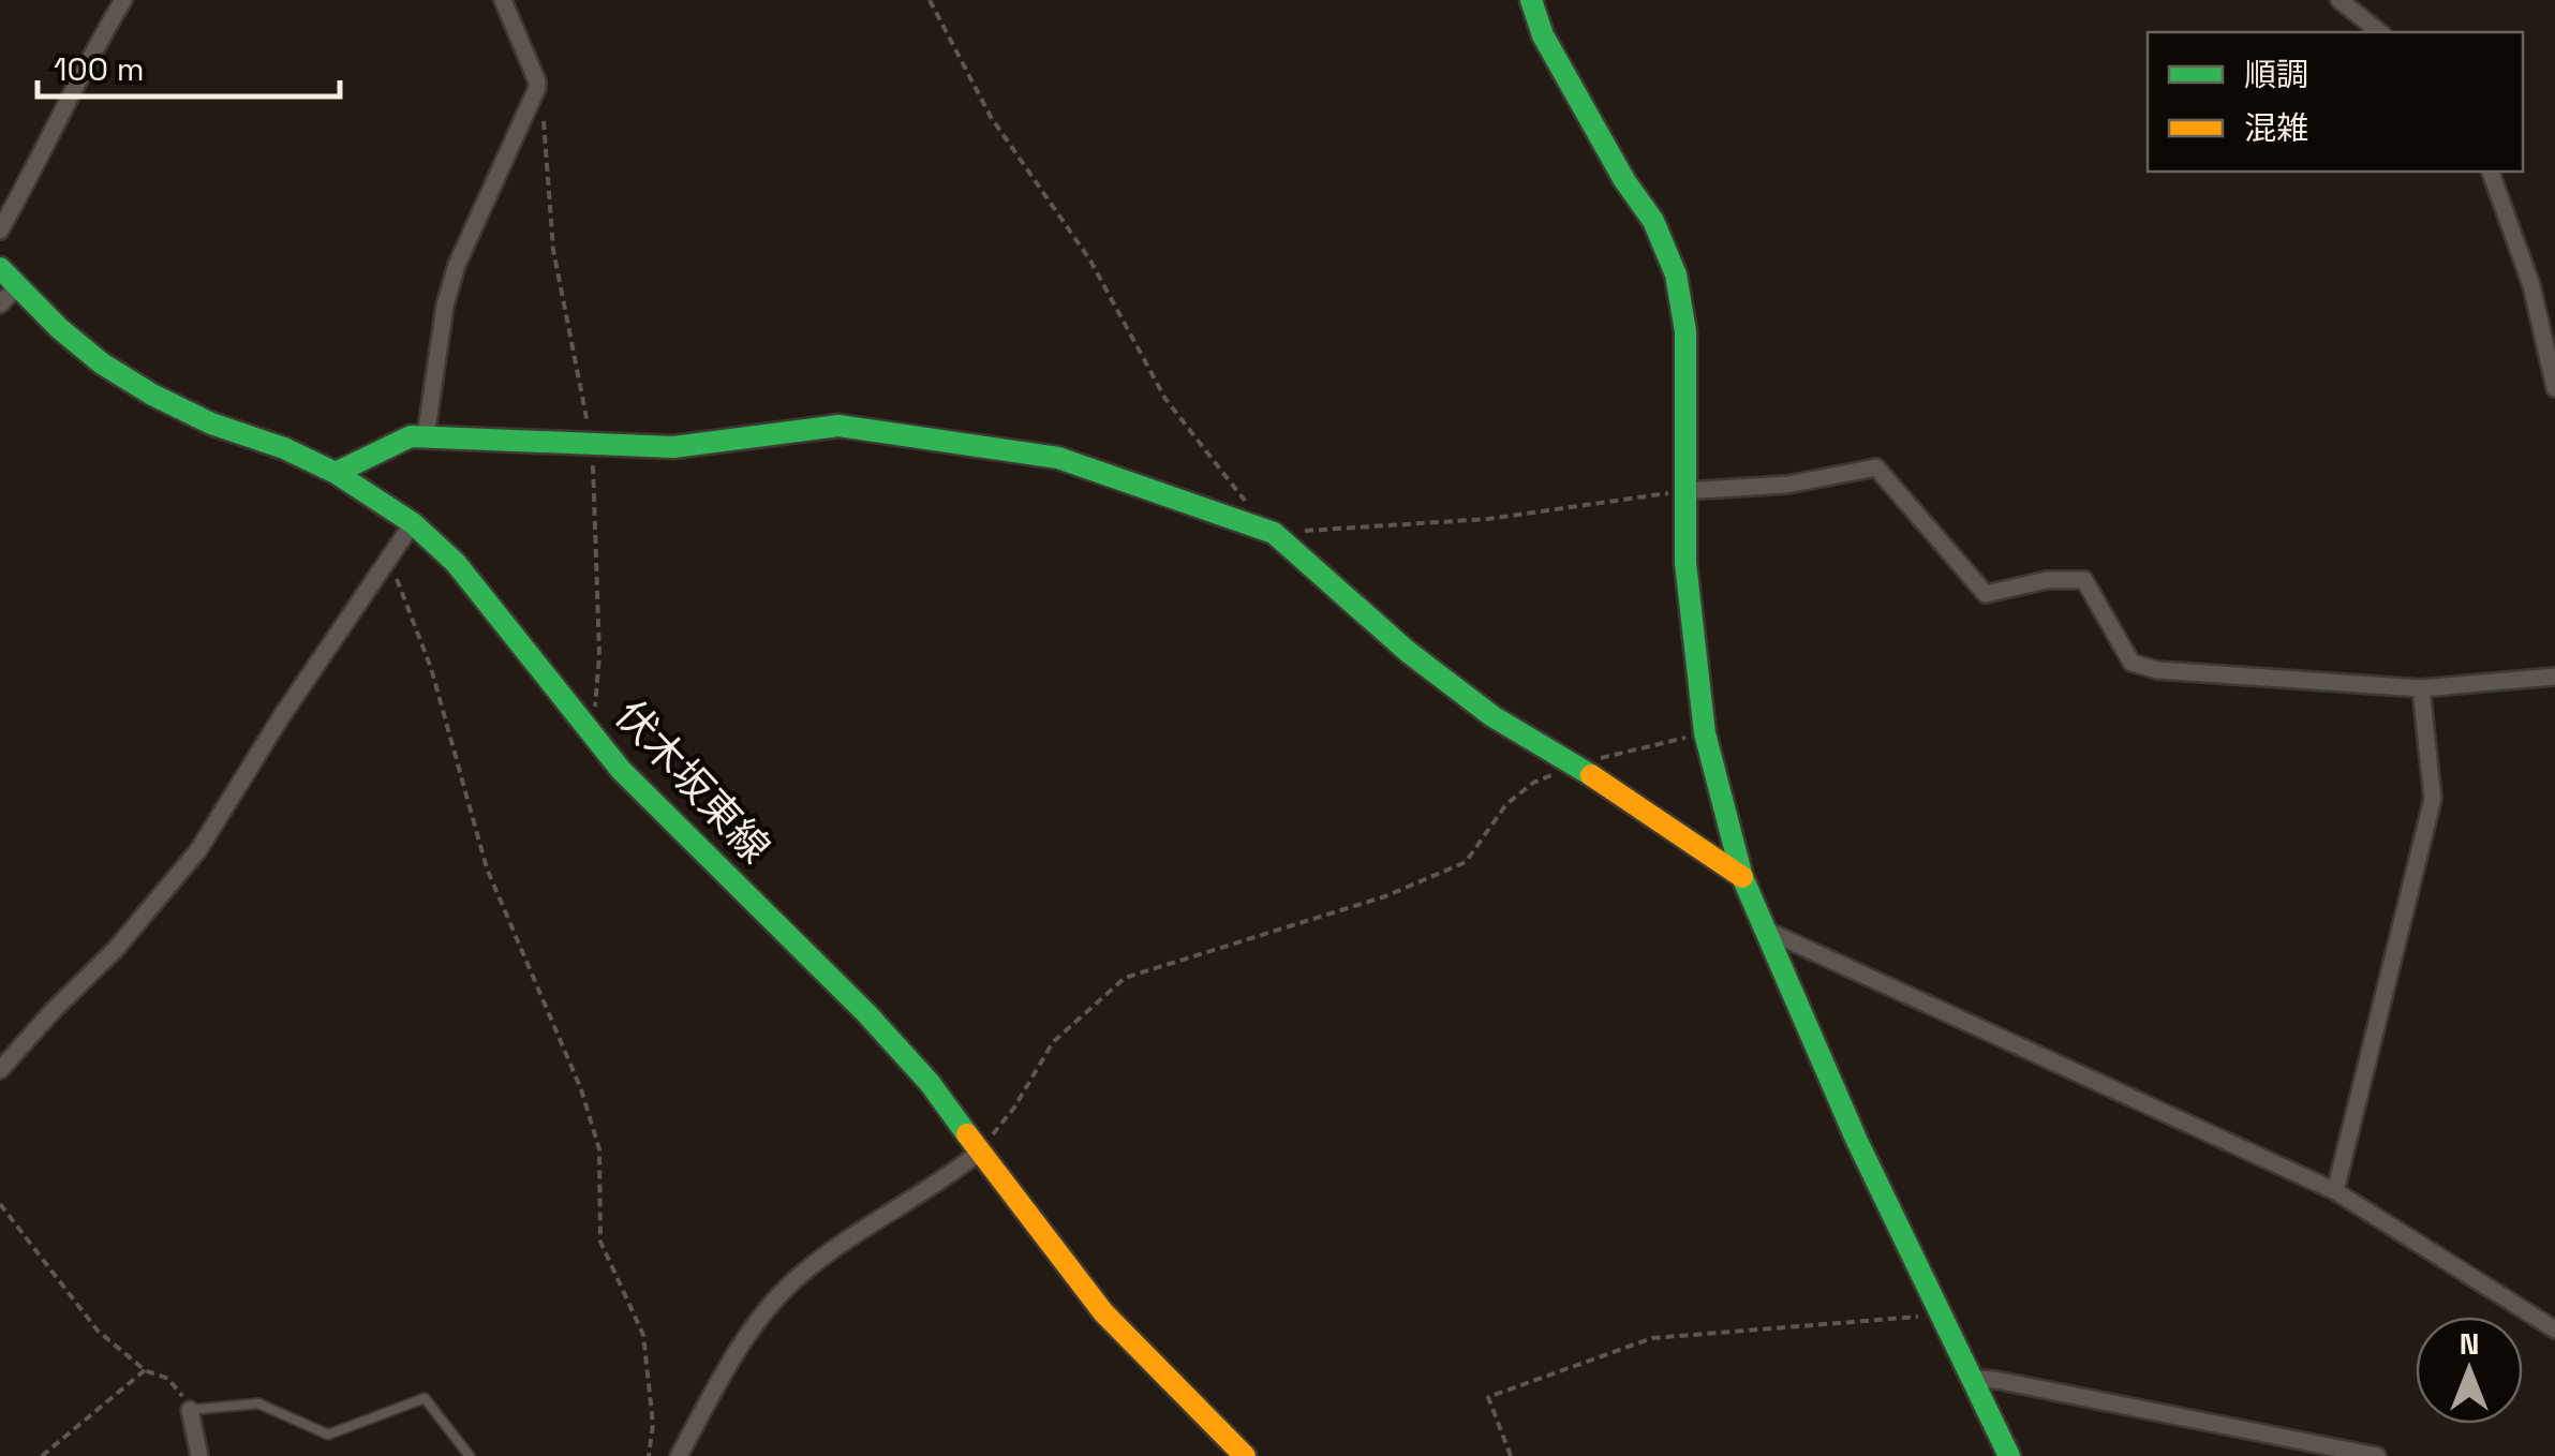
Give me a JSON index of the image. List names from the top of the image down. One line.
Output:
{"streets":{"street":["伏木坂東線"]},"legend":["順調","混雑"],"scale_bar":"100 m","north":"top"}
